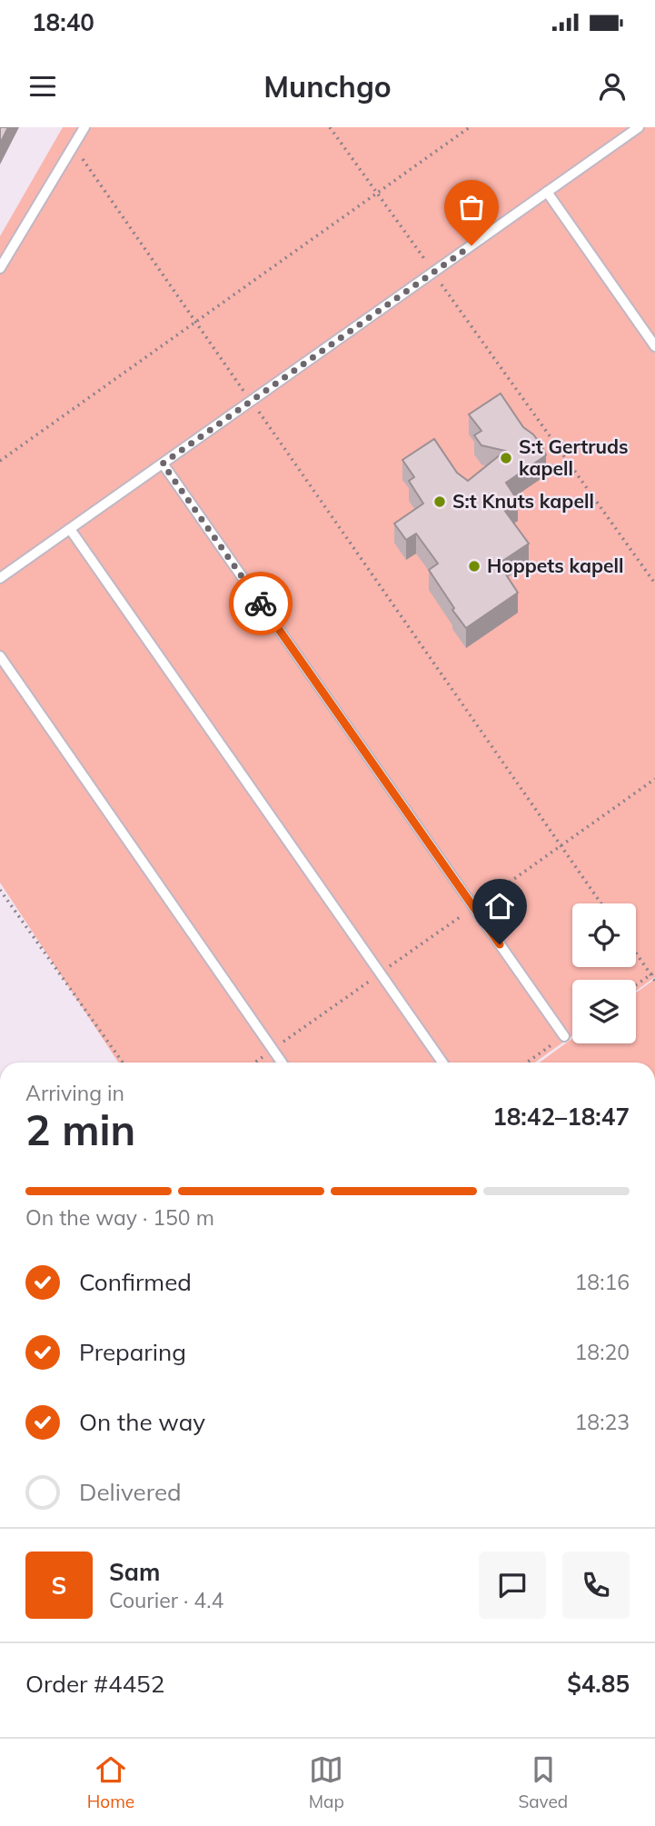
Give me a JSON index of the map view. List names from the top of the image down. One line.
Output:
{"places":["S:t Gertruds kapell","S:t Knuts kapell","Hoppets kapell"],"page":{"status":"18:40","header":"Munchgo","heading":["2 min","Arriving in","18:42–18:47"],"panel":["Sam","Courier · 4.4","Order #4452","$4.85"],"bar":"On the way · 150 m","list":[["Confirmed","18:16"],["Preparing","18:20"],["On the way","18:23"],"Delivered"],"round":"S","tabs":["Home","Map","Saved"]}}
